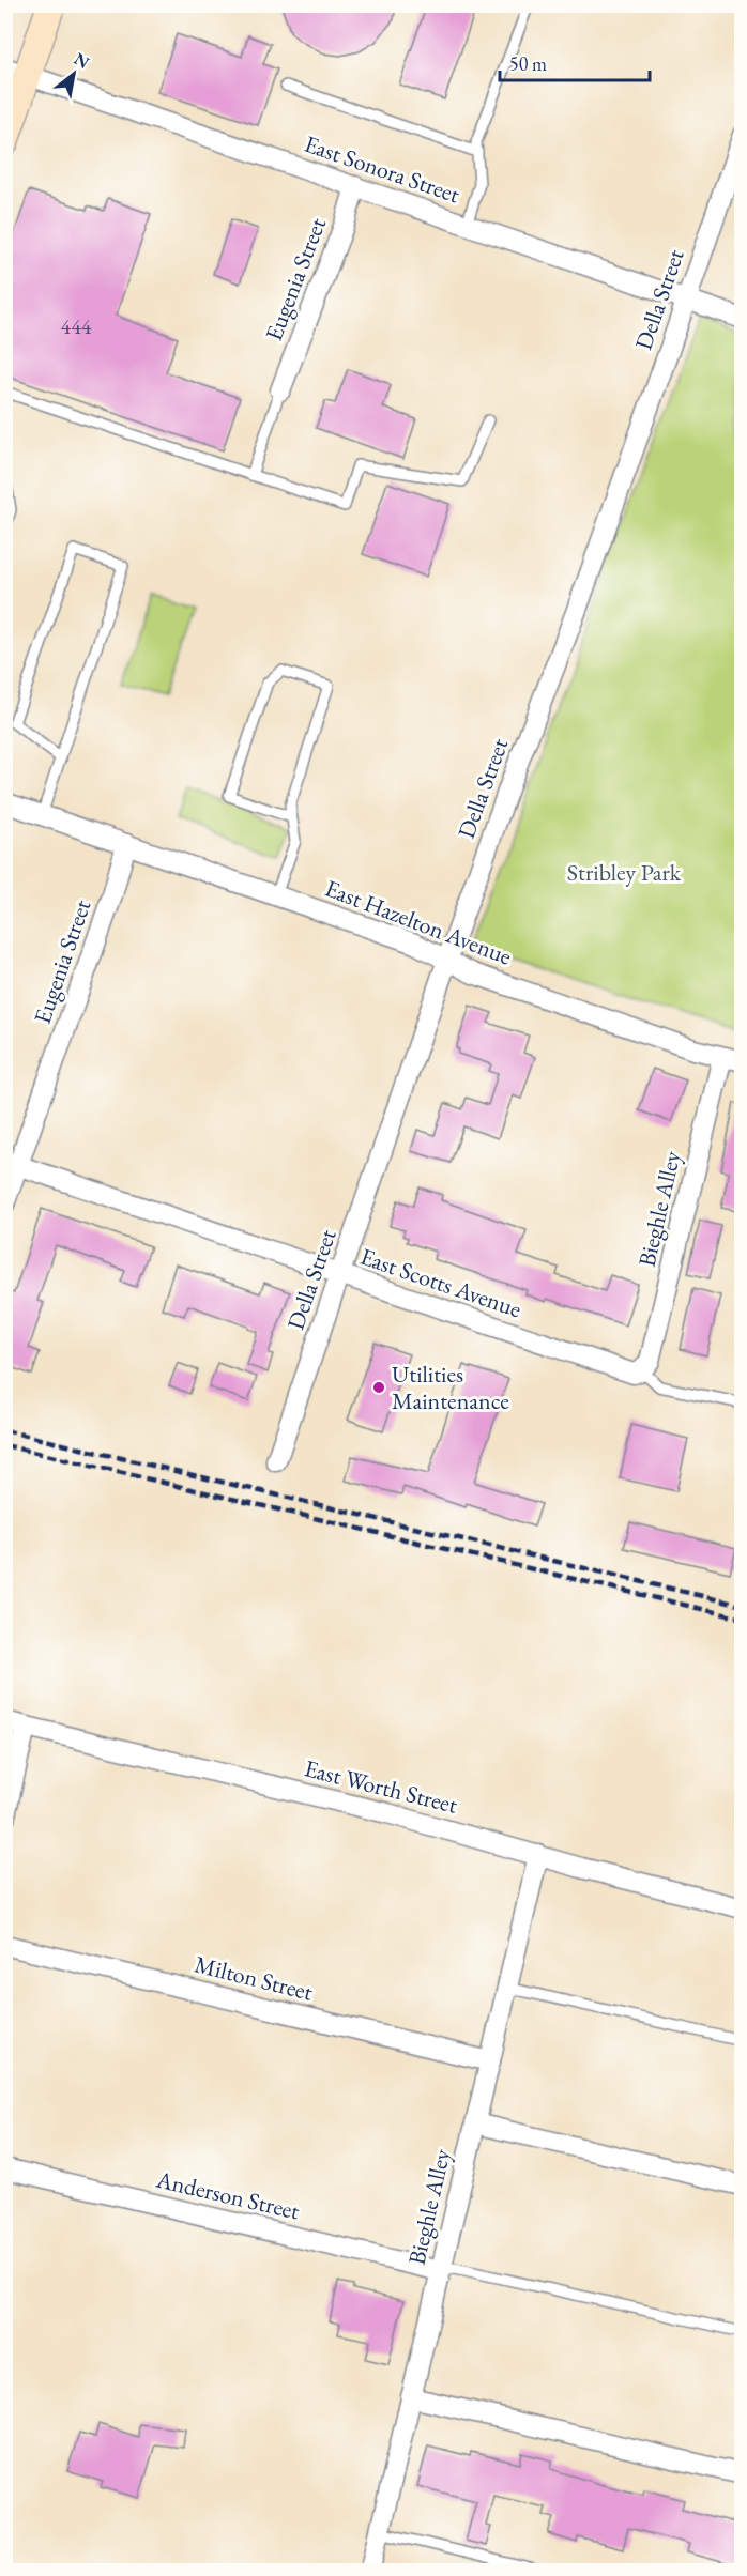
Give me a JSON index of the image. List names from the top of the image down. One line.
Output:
{"streets":{"street":["East Sonora Street","Eugenia Street","Della Street","East Hazelton Avenue","Bieghle Alley","East Scotts Avenue","East Worth Street","Milton Street","Anderson Street"]},"crossings":[["East Sonora Street","Eugenia Street"],["East Sonora Street","Della Street"],["Eugenia Street","East Hazelton Avenue"],["Eugenia Street","East Scotts Avenue"],["Della Street","East Hazelton Avenue"],["Della Street","East Scotts Avenue"],["East Hazelton Avenue","Bieghle Alley"],["Bieghle Alley","East Scotts Avenue"],["Bieghle Alley","East Worth Street"],["Bieghle Alley","Milton Street"],["Bieghle Alley","Anderson Street"]],"parks":["Stribley Park"],"places":["Utilities Maintenance"],"house_numbers":["444"],"scale_bar":"50 m","north":"top right"}
